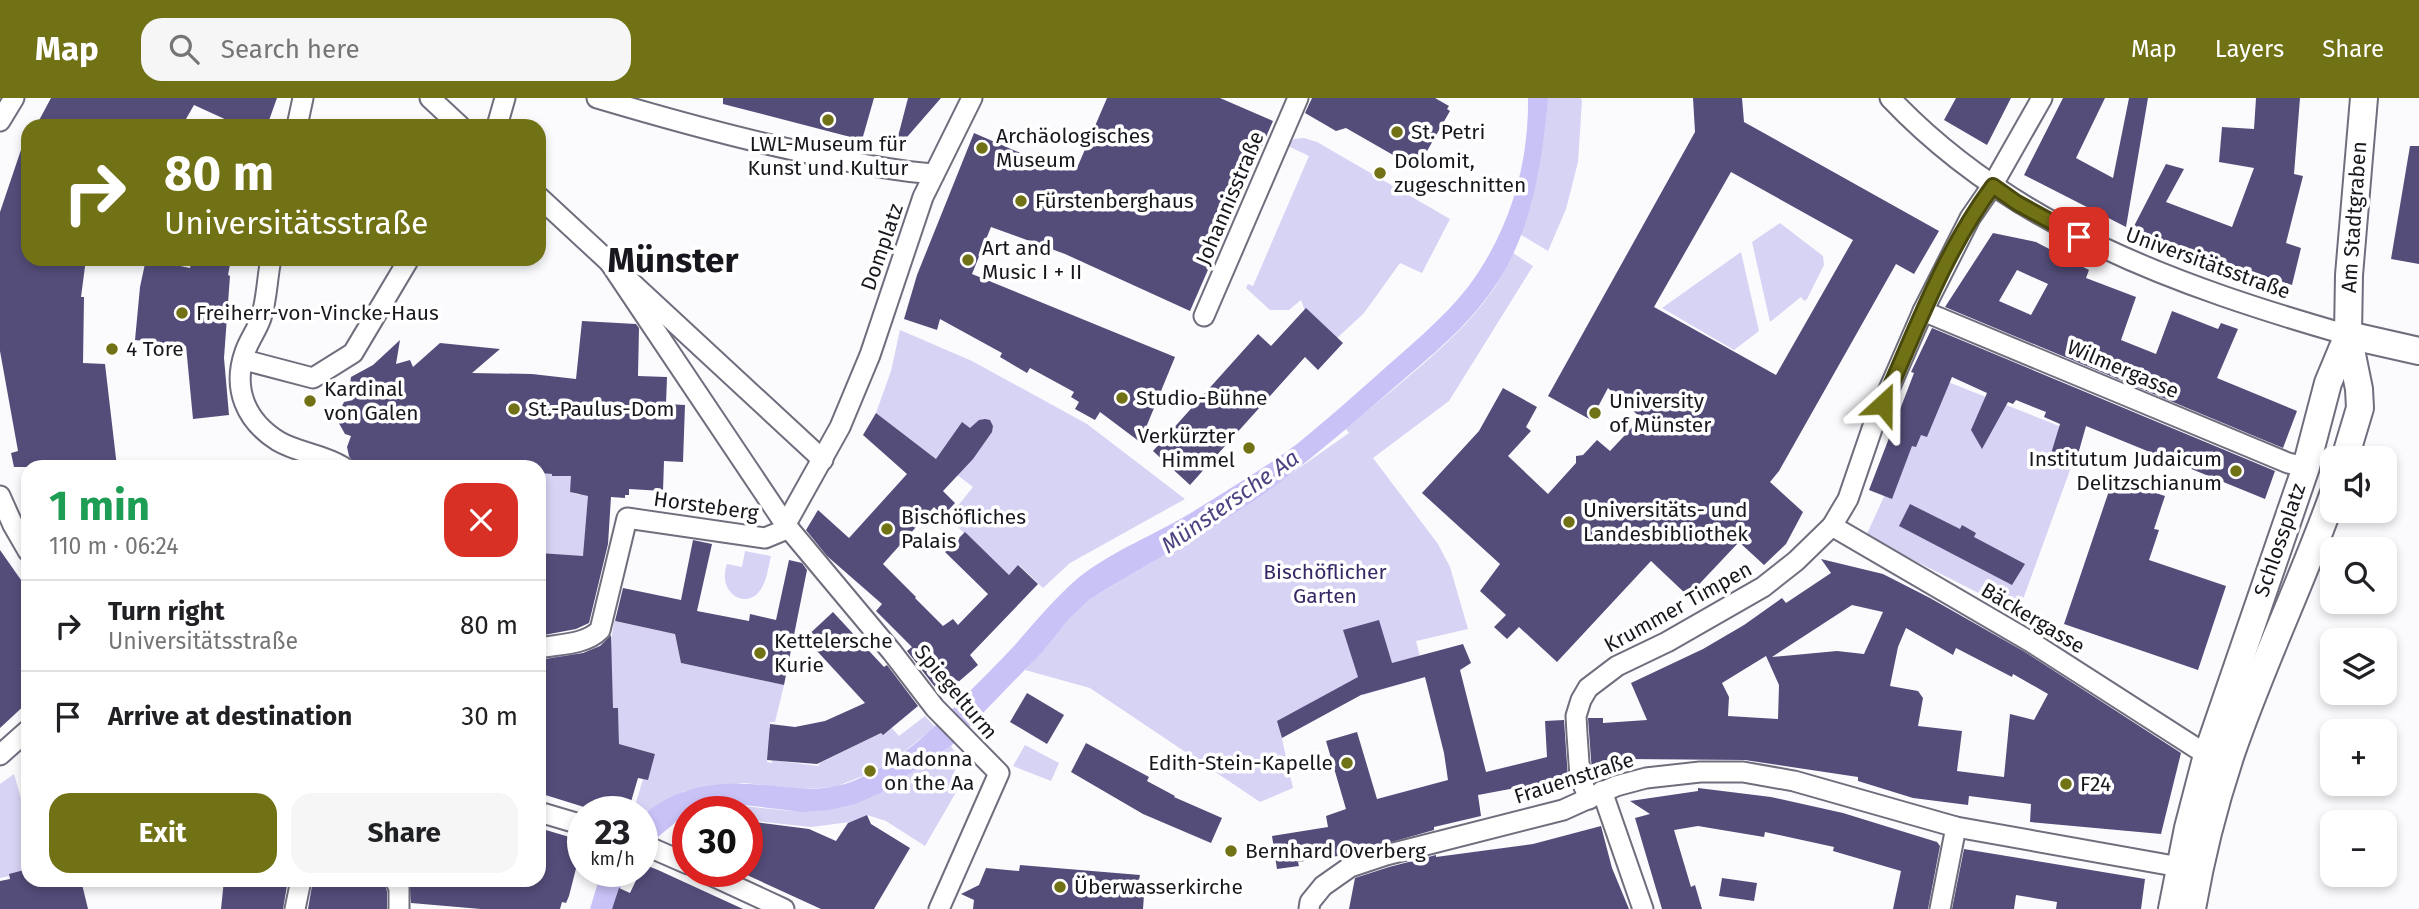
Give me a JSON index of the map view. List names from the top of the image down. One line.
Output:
{"streets":{"main road":["Am Stadtgraben","Schlossplatz"],"street":["Johannisstraße","Domplatz","Universitätsstraße","Wilmergasse","Horsteberg","Krummer Timpen","Bäckergasse","Spiegelturm","Frauenstraße"]},"crossings":[["Am Stadtgraben","Universitätsstraße"],["Am Stadtgraben","Schlossplatz"],["Domplatz","Horsteberg"],["Domplatz","Spiegelturm"],["Universitätsstraße","Schlossplatz"],["Universitätsstraße","Krummer Timpen"],["Wilmergasse","Schlossplatz"],["Wilmergasse","Krummer Timpen"],["Horsteberg","Spiegelturm"],["Schlossplatz","Bäckergasse"],["Schlossplatz","Frauenstraße"],["Krummer Timpen","Bäckergasse"],["Krummer Timpen","Frauenstraße"]],"districts":["Münster"],"water":["Münstersche Aa"],"parks":["Bischöflicher Garten"],"places":["LWL-Museum für Kunst und Kultur","St. Petri","Archäologisches Museum","Dolomit, zugeschnitten","Fürstenberghaus","Art and Music I + II","Freiherr-von-Vincke-Haus","4 Tore","Studio-Bühne","Kardinal von Galen","St.-Paulus-Dom","University of Münster","Verkürzter Himmel","Institutum Judaicum Delitzschianum","Universitäts- und Landesbibliothek","Bischöfliches Palais","Kettelersche Kurie","Edith-Stein-Kapelle","Madonna on the Aa","F24","Bernhard Overberg","Überwasserkirche"],"page":{"header":"Map","search":"Search here","nav":["Map","Layers","Share"],"turn":["80 m","Universitätsstraße"],"map_buttons":["+","−"],"heading":["1 min","110 m · 06:24"],"list":[{"name":"Turn right","note":"Universitätsstraße","value":"80 m"},{"name":"Arrive at destination","value":"30 m"}],"buttons":["Exit","Share"],"speed":"23 km/h","limit":"30"}}
